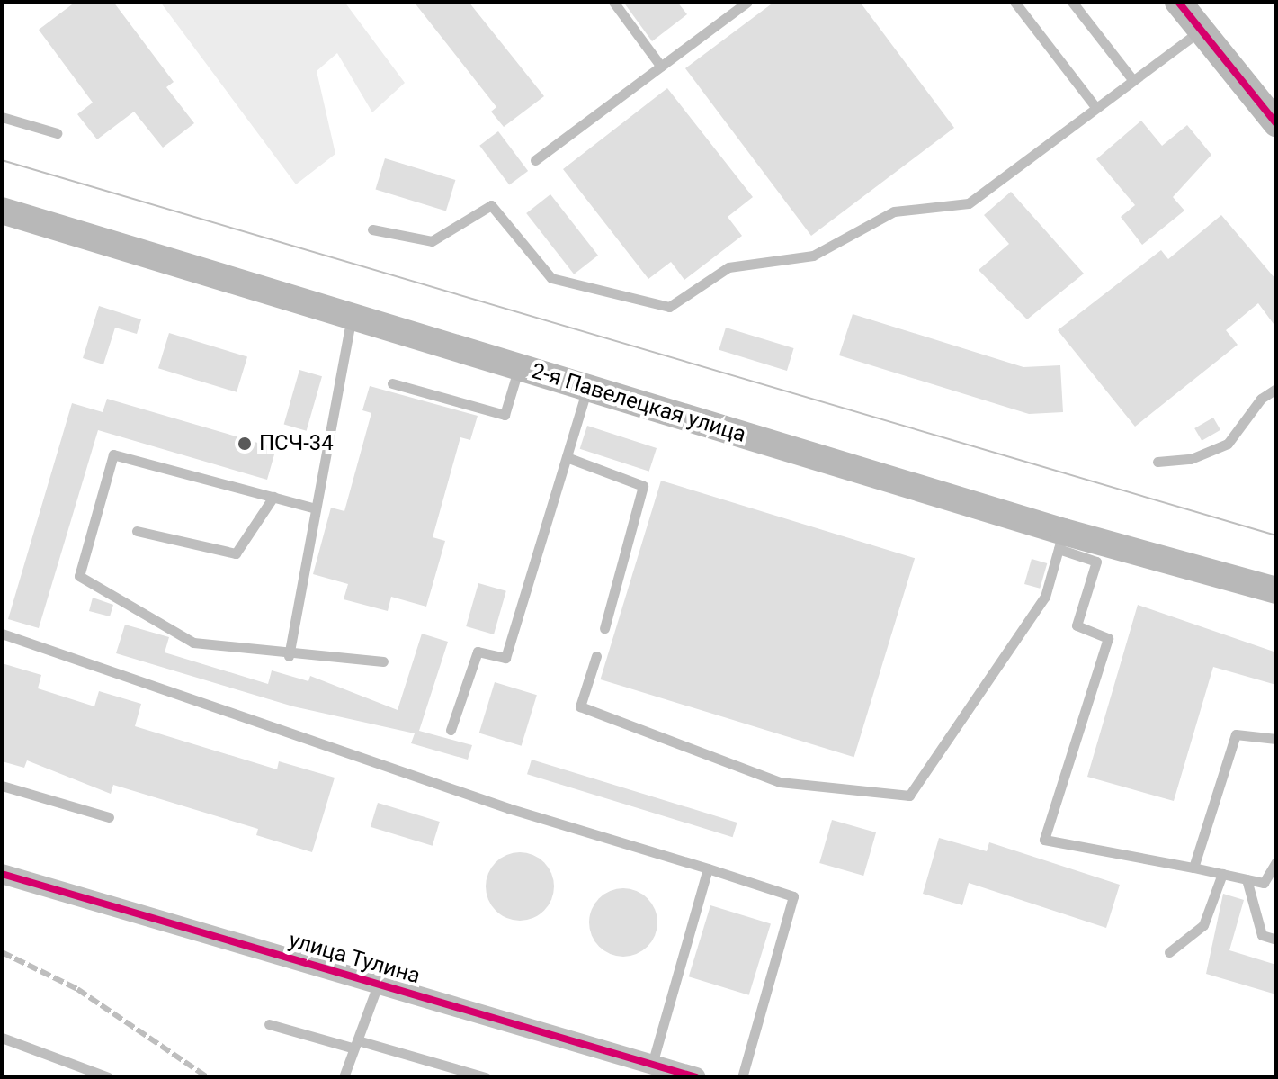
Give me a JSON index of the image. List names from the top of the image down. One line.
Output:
{"streets":{"main road":["2-я Павелецкая улица"],"street":["улица Тулина"]},"places":["ПСЧ-34"]}
